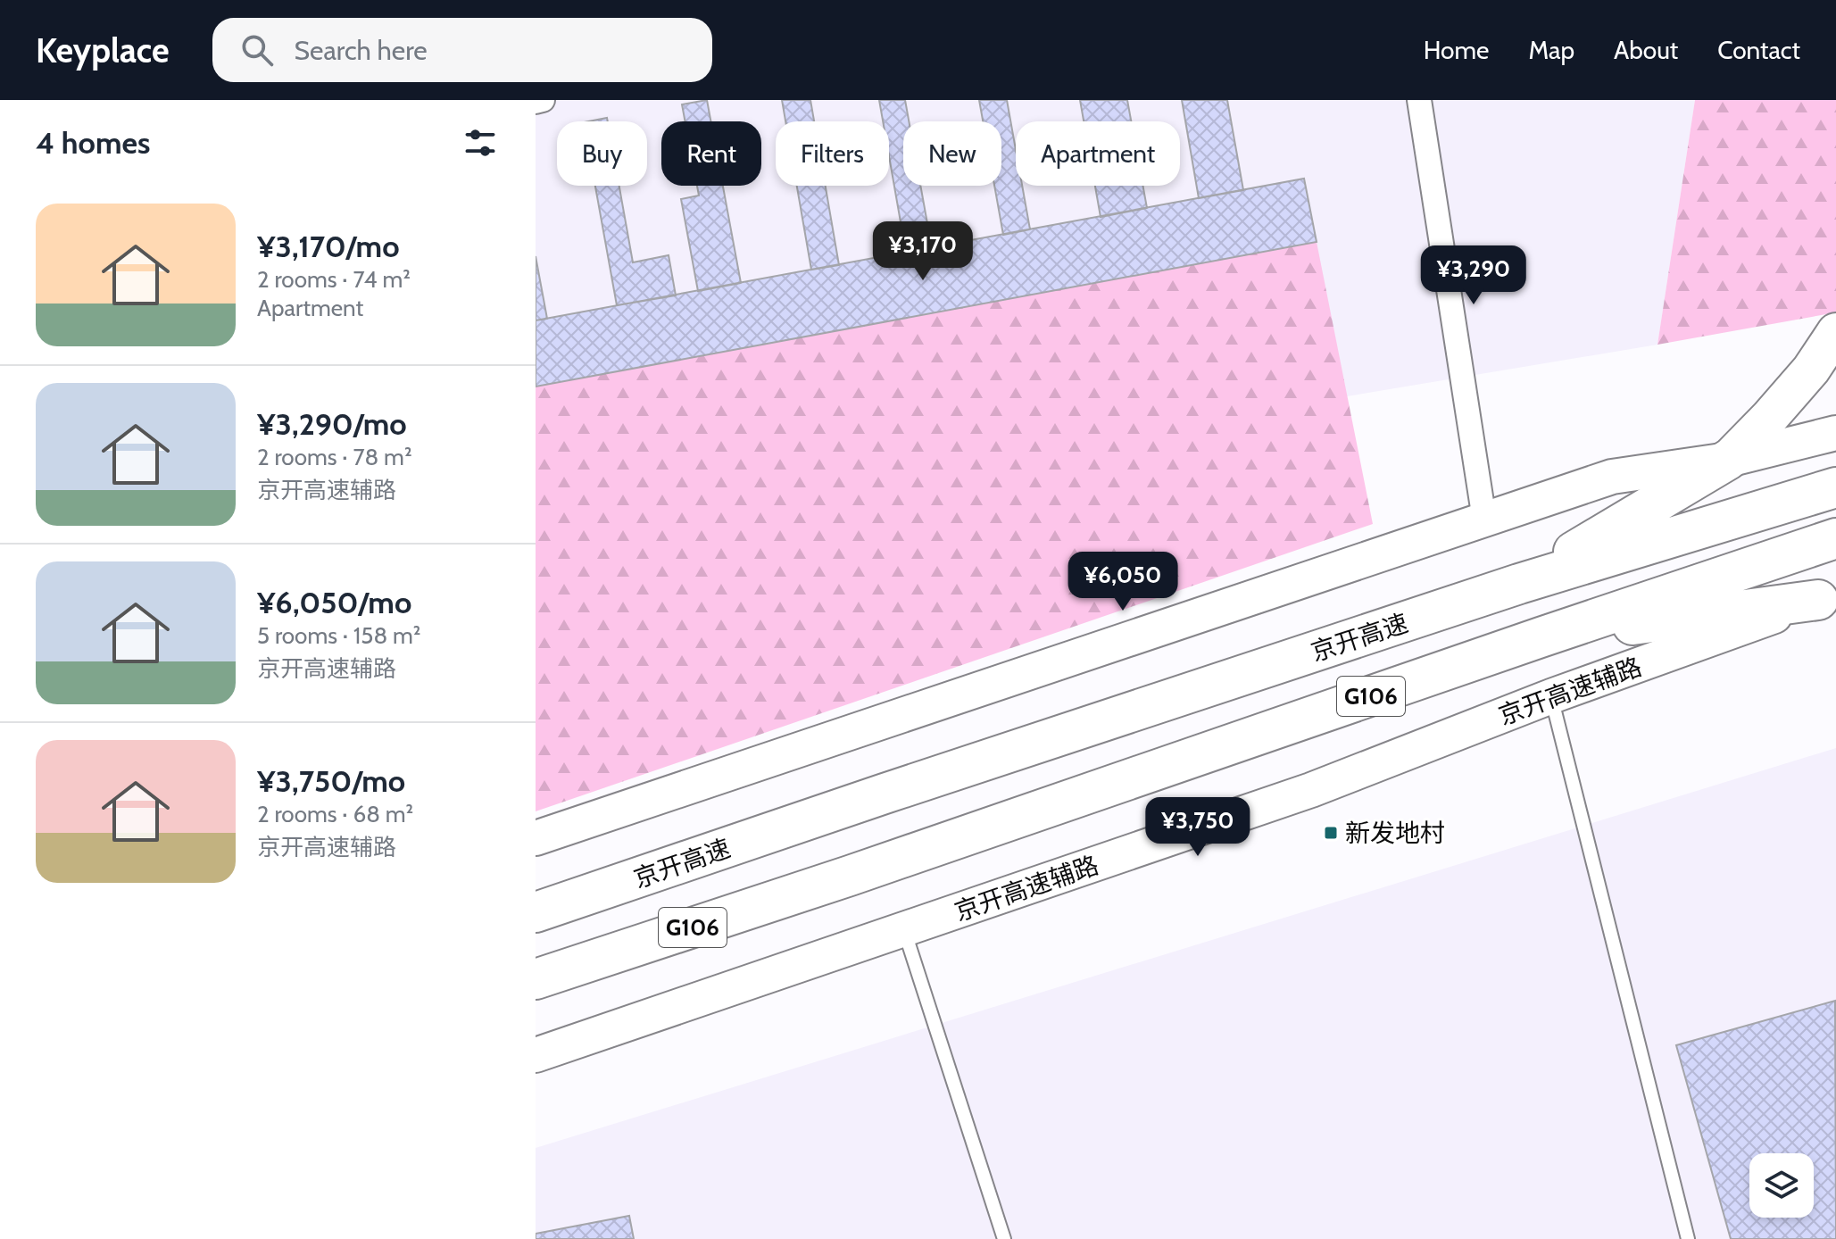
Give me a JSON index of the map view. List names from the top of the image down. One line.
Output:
{"streets":{"highway":["京开高速","G106"],"main road":["京开高速辅路"]},"places":{"transit":["新发地村"]},"page":{"header":"Keyplace","search":"Search here","nav":["Home","Map","About","Contact"],"heading":"4 homes","chip":["Buy","Rent","Filters","New","Apartment"],"list":[{"name":"¥3,170/mo","note":"2 rooms · 74 m² · Apartment"},{"name":"¥3,290/mo","note":"2 rooms · 78 m² · 京开高速辅路"},{"name":"¥6,050/mo","note":"5 rooms · 158 m² · 京开高速辅路"},{"name":"¥3,750/mo","note":"2 rooms · 68 m² · 京开高速辅路"}],"price":["¥3,170","¥3,290","¥6,050","¥3,750"]}}
